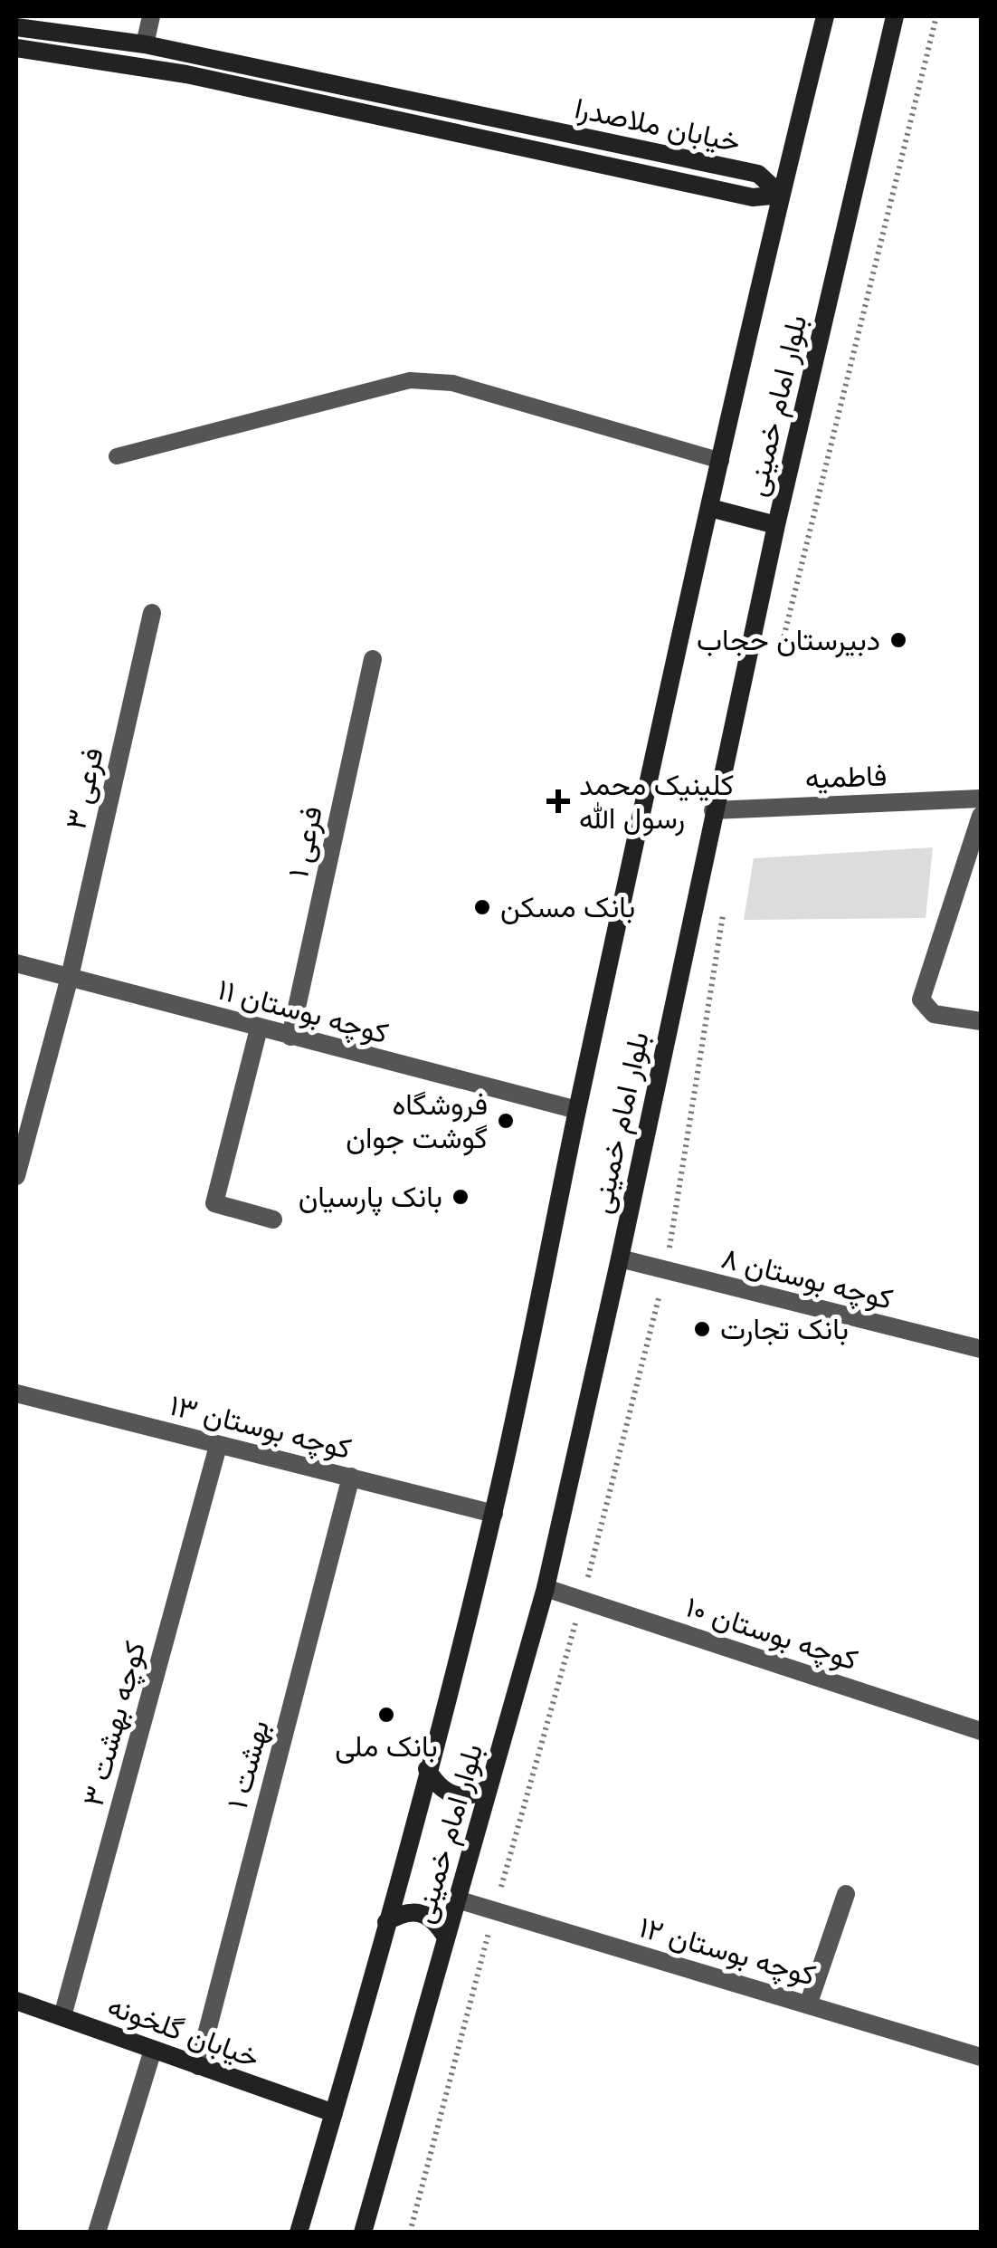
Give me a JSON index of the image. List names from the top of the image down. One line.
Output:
{"streets":{"street":["خیابان ملاصدرا","بلوار امام خمینی","فاطمیه","فرعی ۳","فرعی ۱","کوچه بوستان ۱۱","کوچه بوستان ۸","کوچه بوستان ۱۳","کوچه بوستان ۱۰","کوچه بهشت ۳","بهشت ۱","کوچه بوستان ۱۲","خیابان گلخونه"]},"crossings":[["خیابان ملاصدرا","بلوار امام خمینی"],["بلوار امام خمینی","فاطمیه"],["بلوار امام خمینی","کوچه بوستان ۱۱"],["بلوار امام خمینی","کوچه بوستان ۸"],["بلوار امام خمینی","کوچه بوستان ۱۳"],["بلوار امام خمینی","کوچه بوستان ۱۰"],["بلوار امام خمینی","کوچه بوستان ۱۲"],["بلوار امام خمینی","خیابان گلخونه"],["فرعی ۳","کوچه بوستان ۱۱"],["فرعی ۱","کوچه بوستان ۱۱"],["کوچه بوستان ۱۳","کوچه بهشت ۳"],["کوچه بوستان ۱۳","بهشت ۱"],["کوچه بهشت ۳","خیابان گلخونه"],["بهشت ۱","خیابان گلخونه"]],"places":{"other":["دبیرستان حجاب","بانک مسکن","فروشگاه گوشت جوان","بانک پارسیان","بانک تجارت","بانک ملی"],"health":["کلینیک محمد رسول الله"]}}
